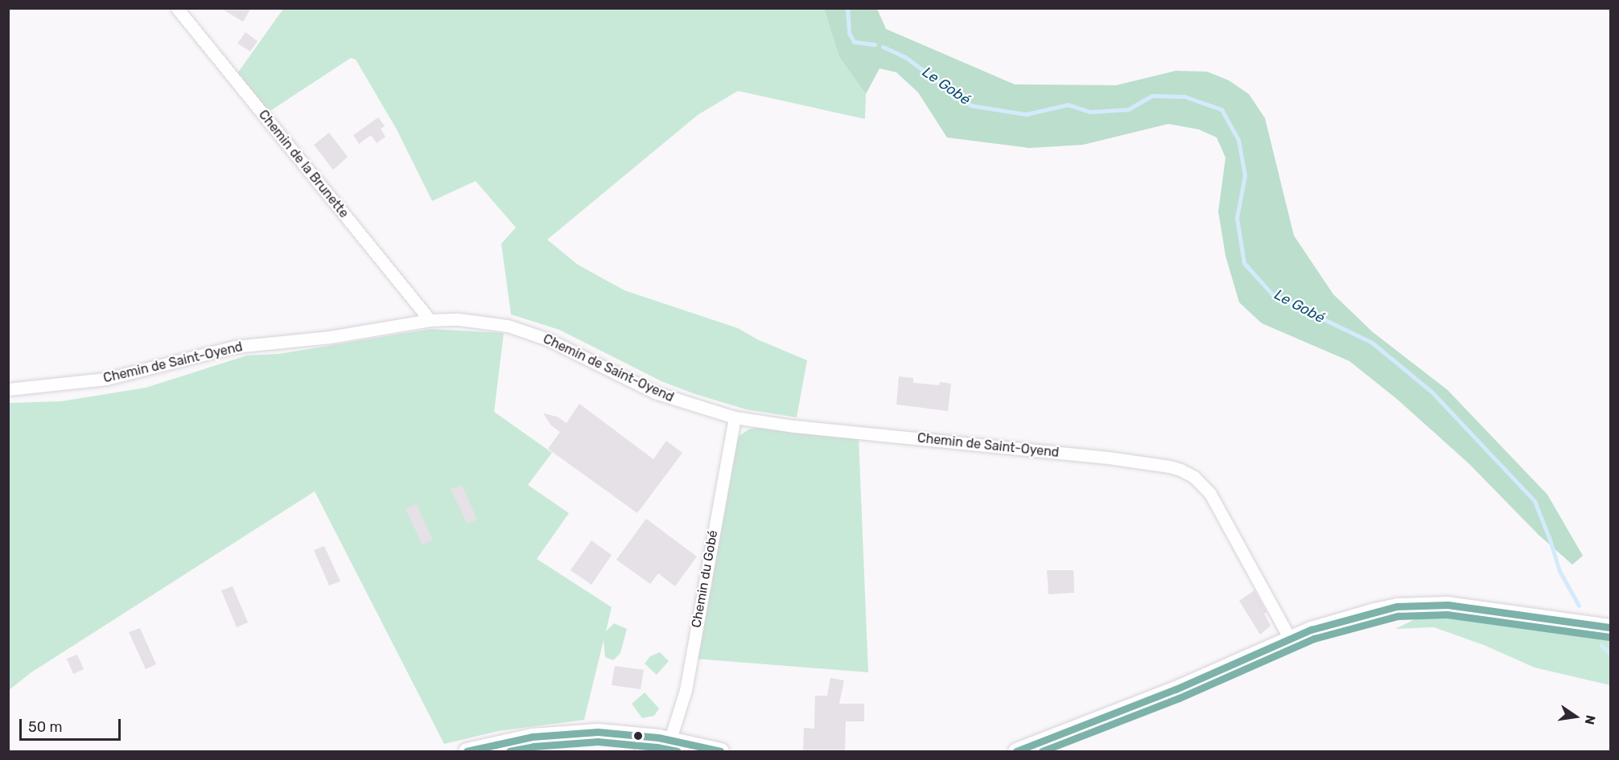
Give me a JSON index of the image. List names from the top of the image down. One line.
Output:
{"streets":{"street":["Chemin de la Brunette","Chemin de Saint-Oyend","Chemin du Gobé"]},"crossings":[["Chemin de la Brunette","Chemin de Saint-Oyend"],["Chemin de Saint-Oyend","Chemin du Gobé"]],"water":["Le Gobé"],"scale_bar":"50 m","north":"right"}
